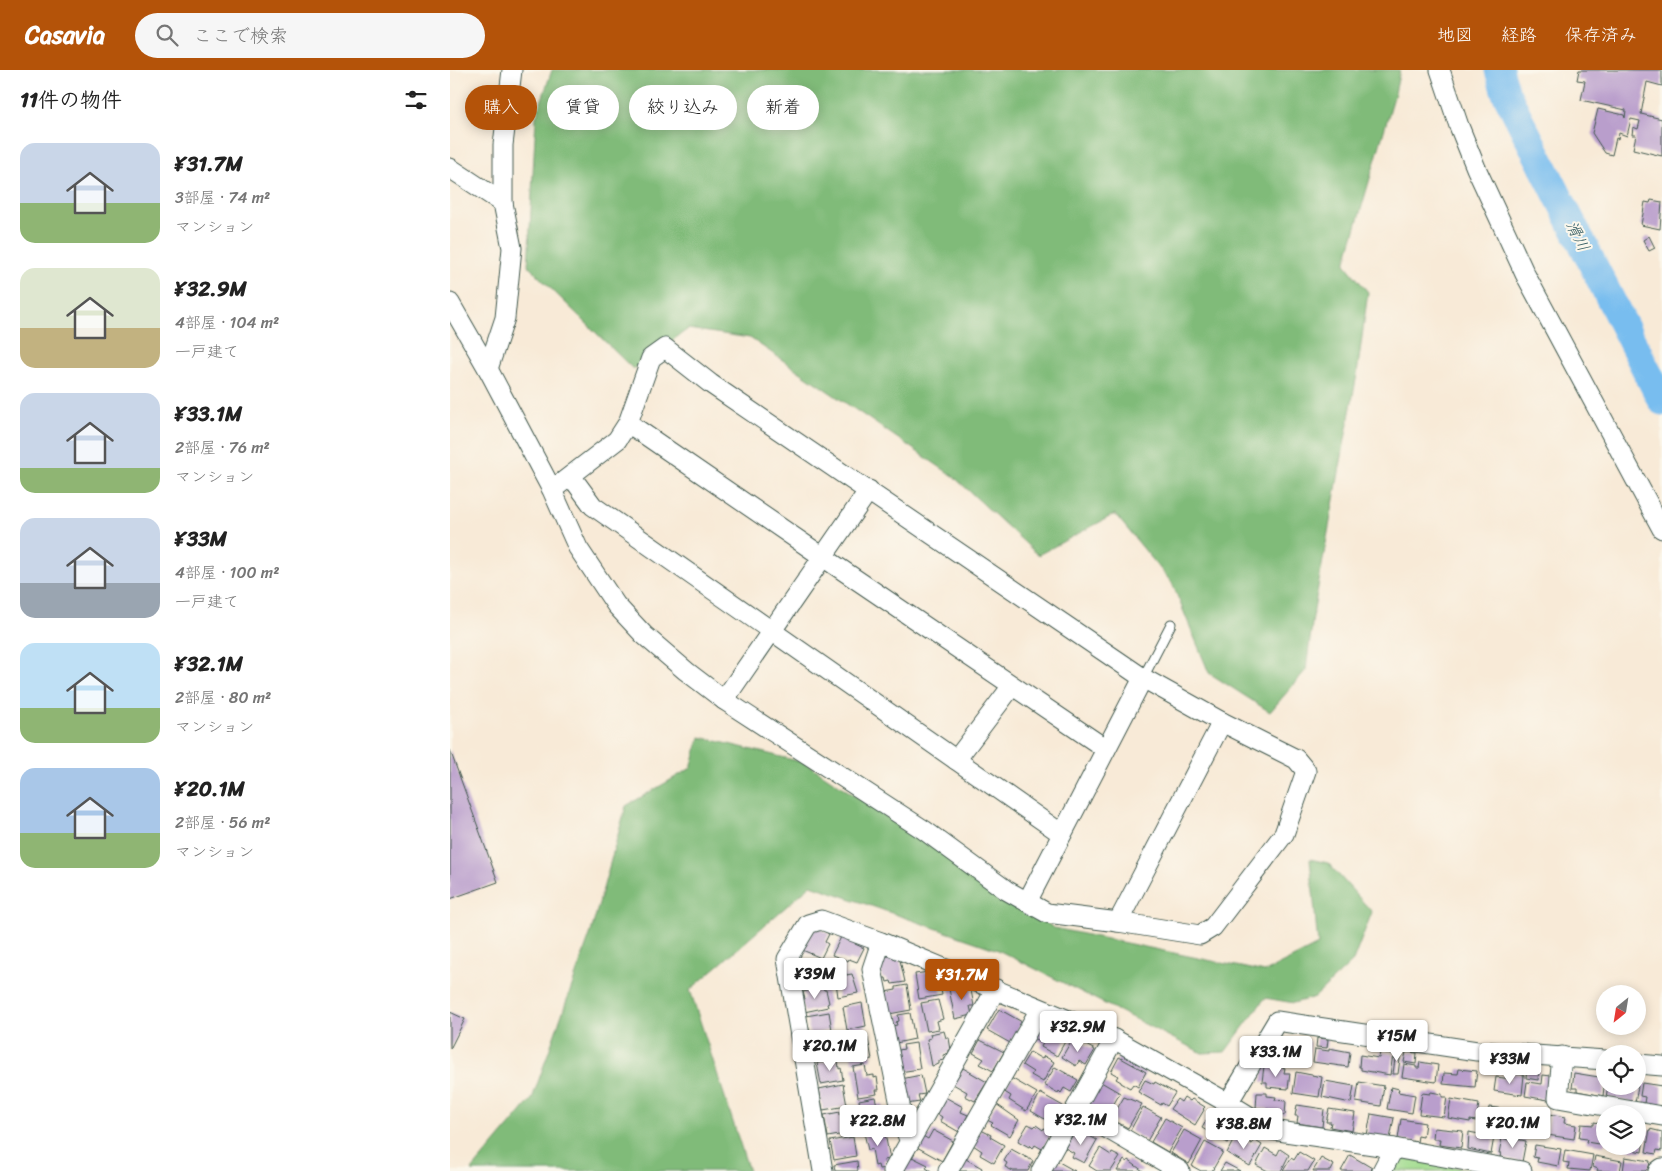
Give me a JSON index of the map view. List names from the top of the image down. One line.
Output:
{"water":["滑川"],"north":"bottom left","page":{"header":"Casavia","search":"ここで検索","nav":["地図","経路","保存済み"],"heading":"11件の物件","chip":["購入","賃貸","絞り込み","新着"],"list":[{"name":"¥31.7M","note":"3部屋 · 74 m² · マンション"},{"name":"¥32.9M","note":"4部屋 · 104 m² · 一戸建て"},{"name":"¥33.1M","note":"2部屋 · 76 m² · マンション"},{"name":"¥33M","note":"4部屋 · 100 m² · 一戸建て"},{"name":"¥32.1M","note":"2部屋 · 80 m² · マンション"},{"name":"¥20.1M","note":"2部屋 · 56 m² · マンション"}],"price":["¥39M","¥31.7M","¥32.9M","¥15M","¥20.1M","¥33.1M","¥33M","¥32.1M","¥22.8M","¥20.1M","¥38.8M"]}}
